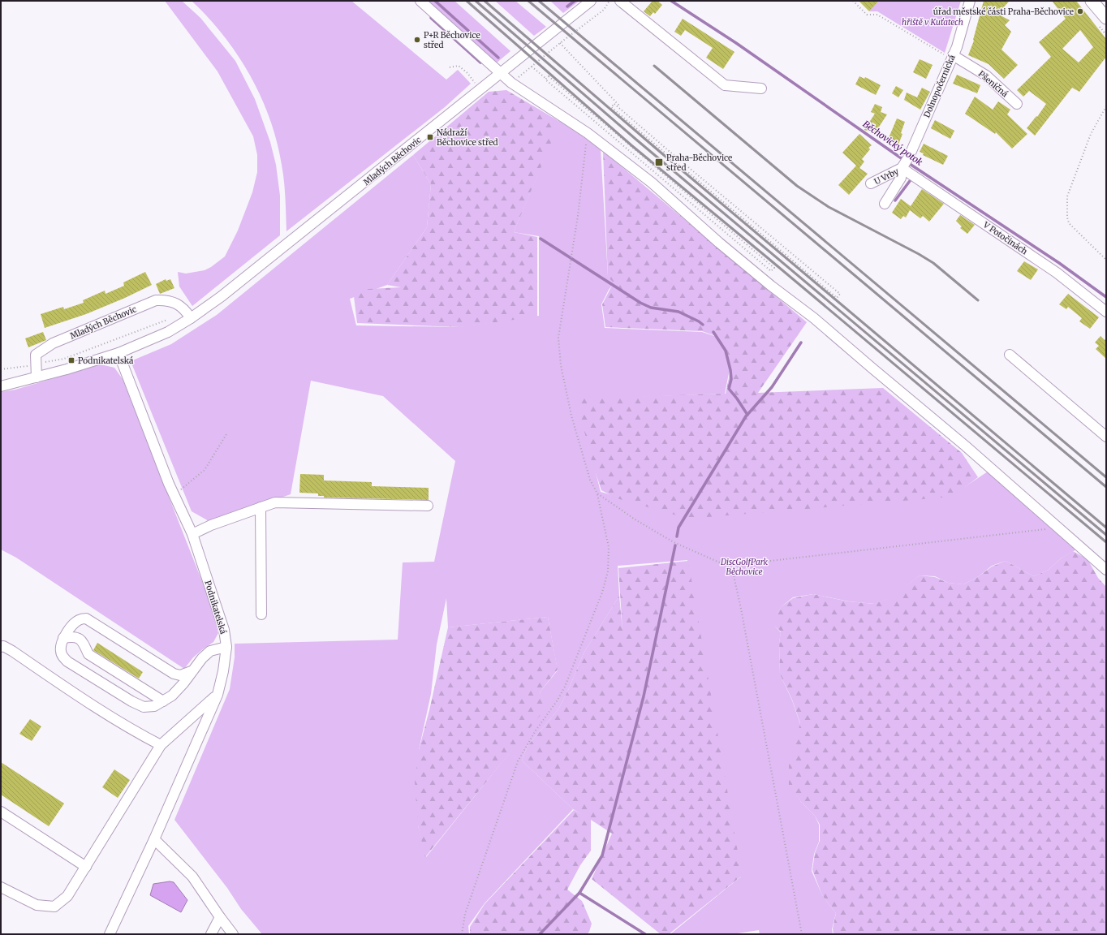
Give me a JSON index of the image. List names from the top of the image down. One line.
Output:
{"streets":{"street":["Pšeničná","Dolnopočernická","Mladých Běchovic","U Vrby","V Potočinách","Podnikatelská"]},"crossings":[["Pšeničná","Dolnopočernická"],["Dolnopočernická","U Vrby"],["Dolnopočernická","V Potočinách"],["Mladých Běchovic","Podnikatelská"],["U Vrby","V Potočinách"]],"water":["Běchovický potok"],"parks":["hřiště v Kuťatech","DiscGolfPark Běchovice"],"places":{"other":["úřad městské části Praha-Běchovice","P+R Běchovice střed"],"transit":["Nádraží Běchovice střed","Praha-Běchovice střed","Podnikatelská"]}}
